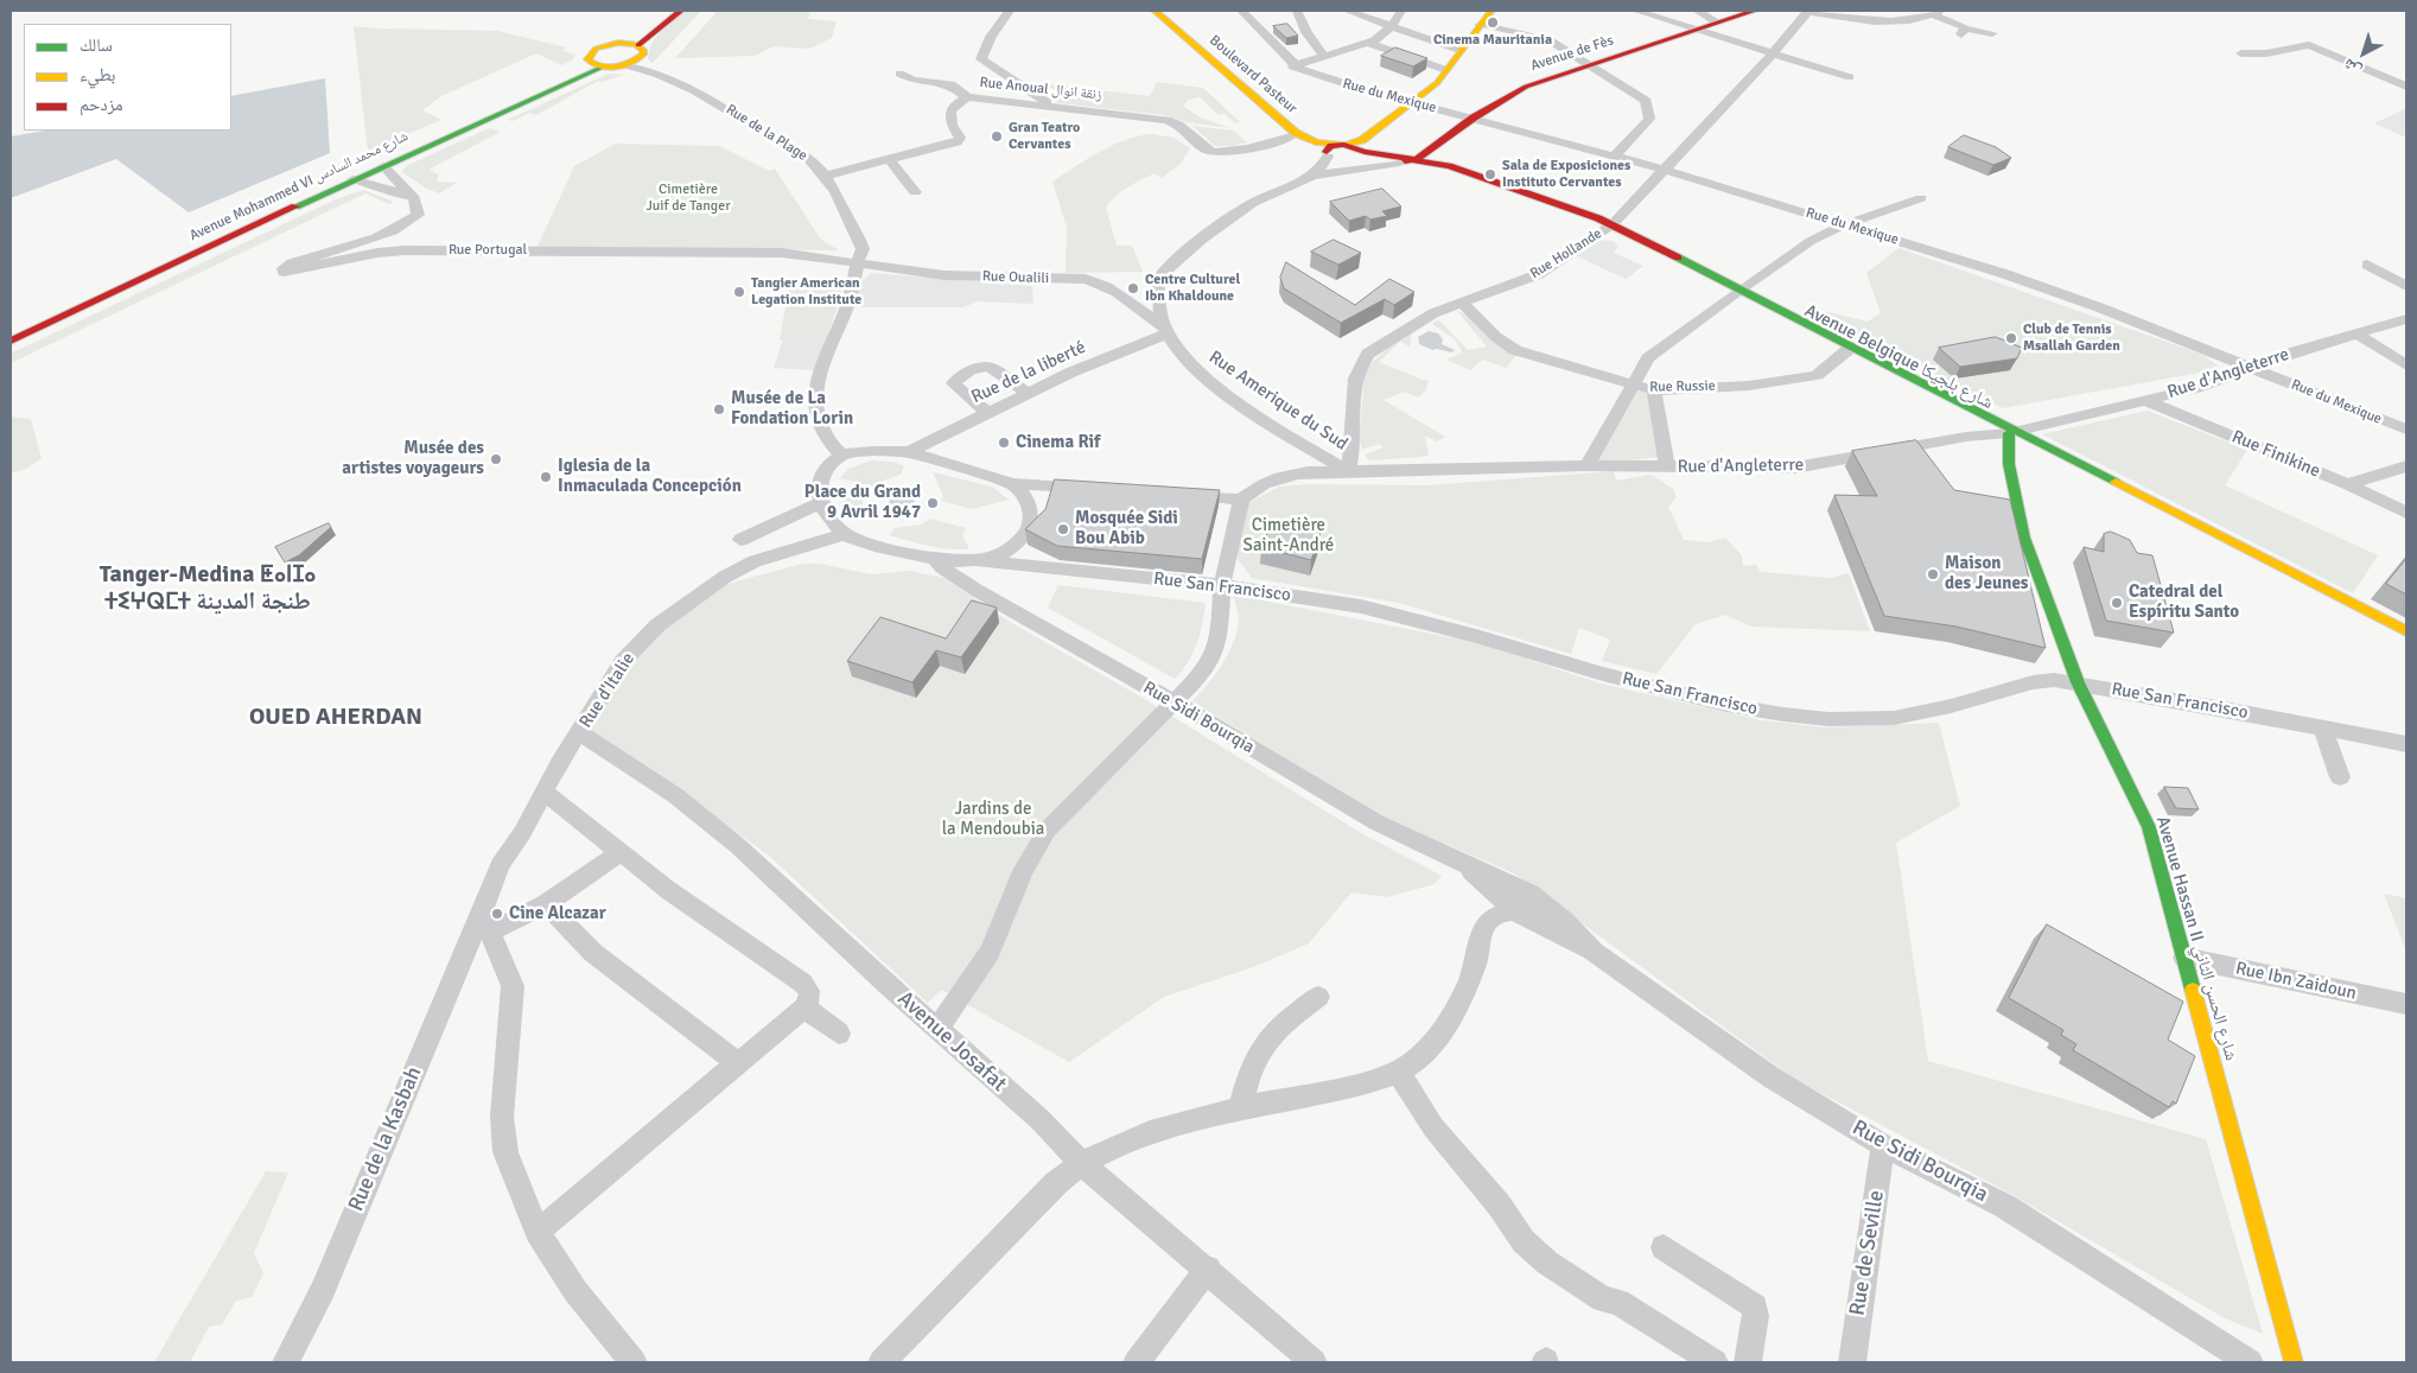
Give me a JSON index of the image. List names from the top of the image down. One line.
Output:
{"streets":{"main road":["Avenue de Fès","Boulevard Pasteur","Avenue Mohammed VI شارع محمد السادس","Avenue Belgique شارع بلجيكا","Avenue Hassan II شارع الحسن الثاني"],"street":["Rue Anoual زنقة انوال","Rue du Mexique","Rue de la Plage","Rue Portugal","Rue Hollande","Rue Oualili","Rue de la liberté","Rue d'Angleterre","Rue Russie","Rue Amerique du Sud","Rue Finikine","Rue San Francisco","Rue d'Italie","Rue Sidi Bourqia","Rue Ibn Zaidoun","Avenue Josafat","Rue de la Kasbah","Rue de Seville"]},"crossings":[["Avenue de Fès","Rue du Mexique"],["Avenue de Fès","Avenue Belgique شارع بلجيكا"],["Boulevard Pasteur","Rue Anoual زنقة انوال"],["Boulevard Pasteur","Avenue Belgique شارع بلجيكا"],["Rue Anoual زنقة انوال","Rue de la Plage"],["Rue du Mexique","Rue Hollande"],["Rue du Mexique","Rue d'Angleterre"],["Rue de la Plage","Rue Portugal"],["Rue de la Plage","Rue Oualili"],["Rue Portugal","Rue Oualili"],["Rue Hollande","Avenue Belgique شارع بلجيكا"],["Rue Hollande","Rue d'Angleterre"],["Rue Hollande","Rue Russie"],["Rue Hollande","Rue Amerique du Sud"],["Rue Oualili","Rue de la liberté"],["Rue Oualili","Rue Amerique du Sud"],["Avenue Belgique شارع بلجيكا","Rue d'Angleterre"],["Avenue Belgique شارع بلجيكا","Rue Russie"],["Avenue Belgique شارع بلجيكا","Avenue Hassan II شارع الحسن الثاني"],["Rue de la liberté","Rue Amerique du Sud"],["Rue d'Angleterre","Rue Amerique du Sud"],["Rue d'Angleterre","Rue Finikine"],["Rue d'Angleterre","Avenue Hassan II شارع الحسن الثاني"],["Rue San Francisco","Avenue Hassan II شارع الحسن الثاني"],["Rue d'Italie","Avenue Josafat"],["Rue d'Italie","Rue de la Kasbah"],["Rue Sidi Bourqia","Rue de Seville"],["Avenue Hassan II شارع الحسن الثاني","Rue Ibn Zaidoun"]],"districts":["Tanger-Medina ⵟⴰⵏⵊⴰ ⵜⵉⵖⵕⵎⵜ طنجة المدينة","OUED AHERDAN"],"parks":["Cimetière Juif de Tanger","Cimetière Saint-André","Jardins de la Mendoubia"],"places":["Cinema Mauritania","Gran Teatro Cervantes","Sala de Exposiciones Instituto Cervantes","Centre Culturel Ibn Khaldoune","Tangier American Legation Institute","Club de Tennis Msallah Garden","Musée de La Fondation Lorin","Cinema Rif","Musée des artistes voyageurs","Iglesia de la Inmaculada Concepción","Place du Grand 9 Avril 1947","Mosquée Sidi Bou Abib","Maison des Jeunes","Catedral del Espíritu Santo","Cine Alcazar"],"legend":["سالك","بطيء","مزدحم"],"north":"bottom left"}
